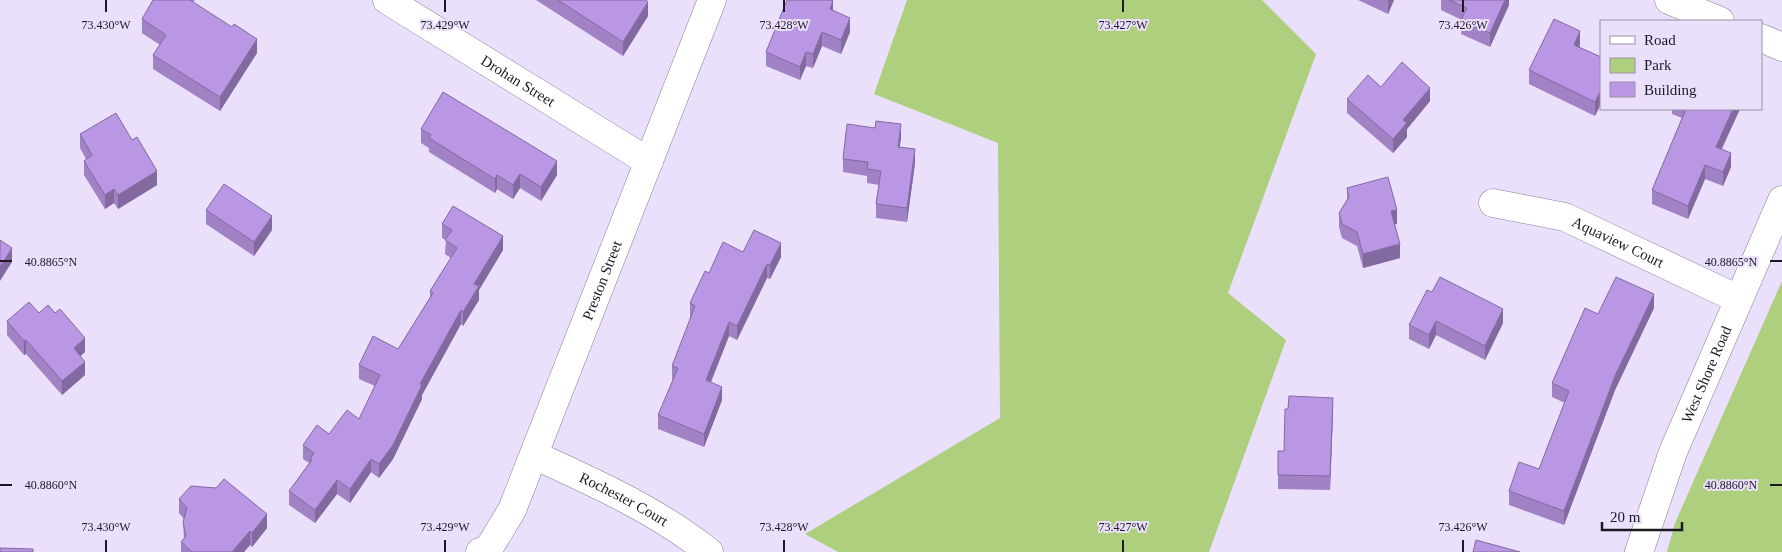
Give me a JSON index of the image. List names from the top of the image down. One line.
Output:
{"streets":{"street":["Drohan Street","Aquaview Court","Preston Street","West Shore Road","Rochester Court"]},"crossings":[["Drohan Street","Preston Street"],["Aquaview Court","West Shore Road"],["Preston Street","Rochester Court"]],"legend":["Road","Park","Building"],"scale_bar":"20 m","coordinates":["73.430°W","73.429°W","73.428°W","73.427°W","73.426°W","40.8865°N","40.8860°N"]}
